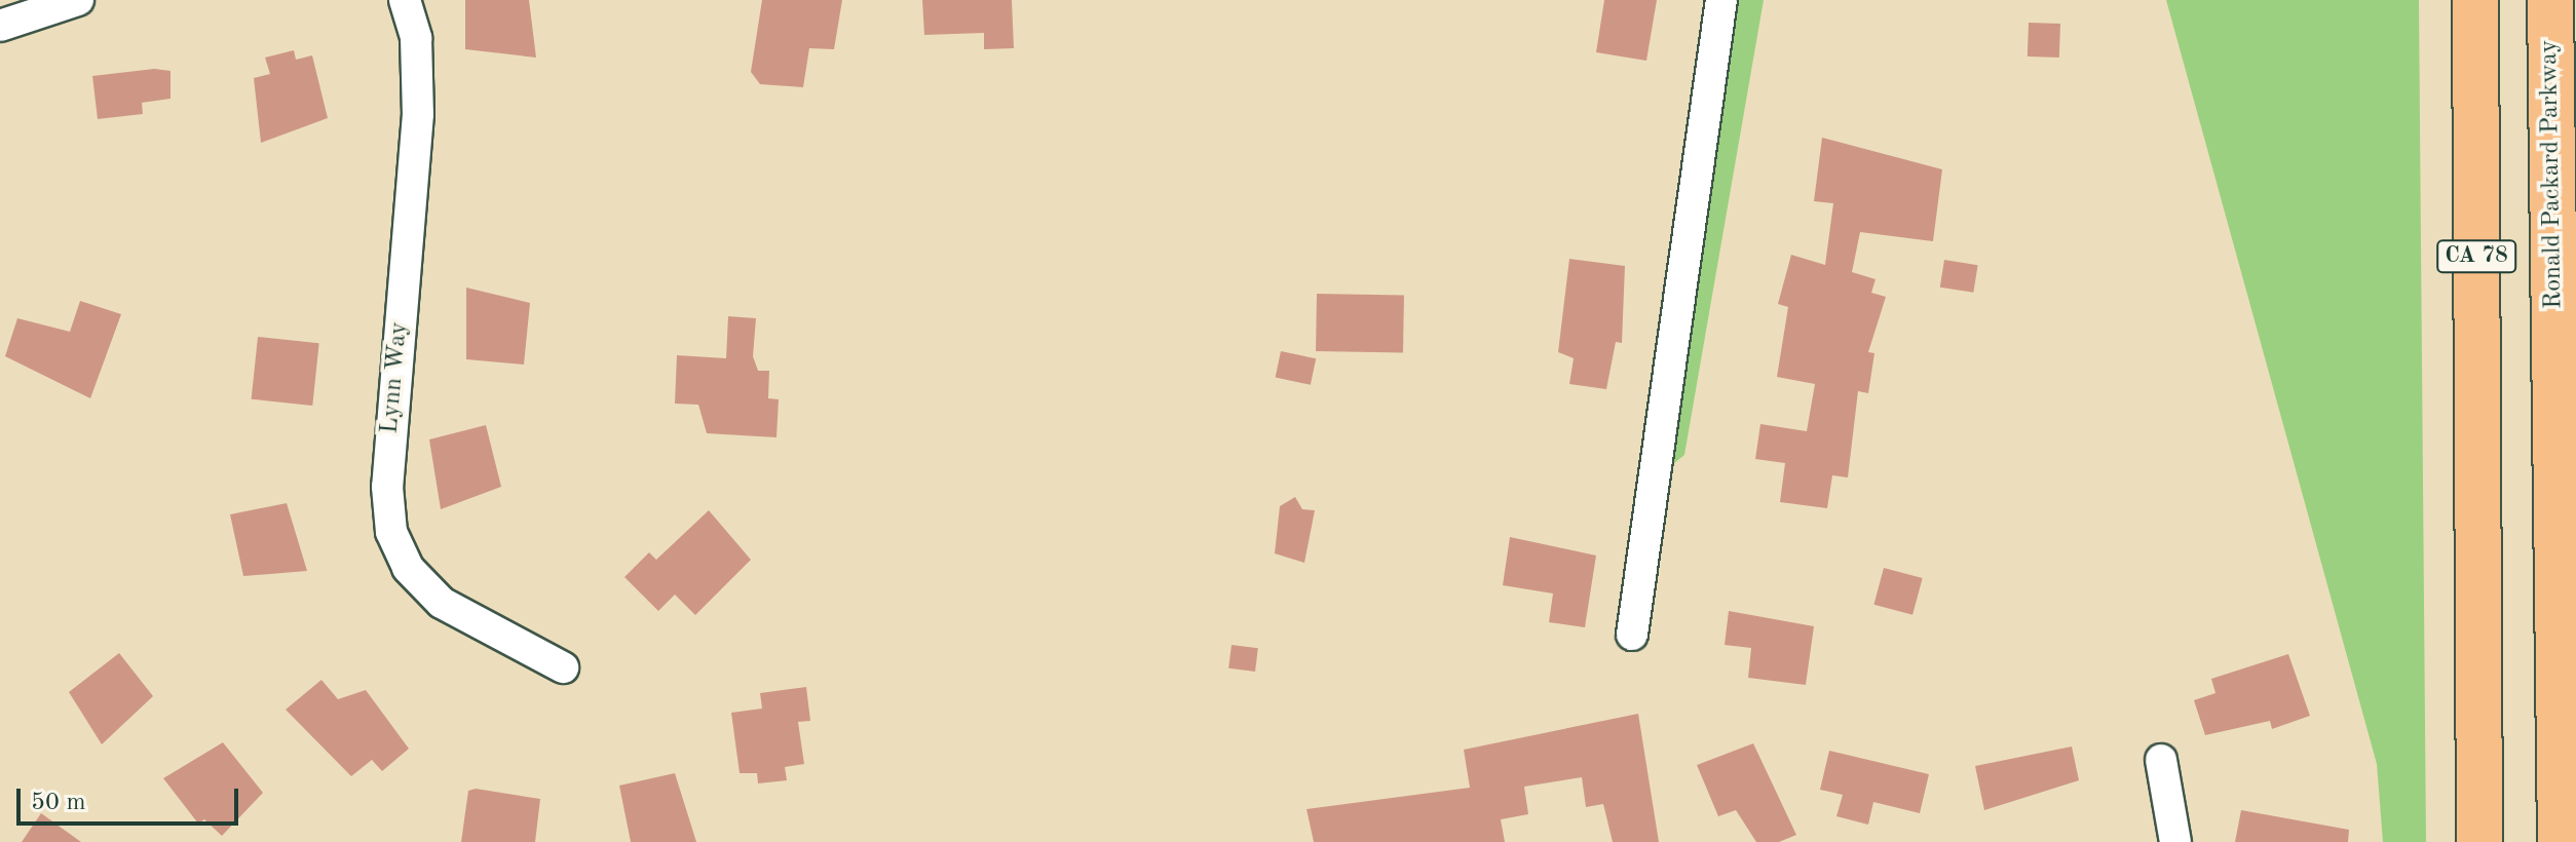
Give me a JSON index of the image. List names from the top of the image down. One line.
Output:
{"streets":{"highway":["Ronald Packard Parkway","CA 78"],"street":["Lynn Way"]},"scale_bar":"50 m"}
